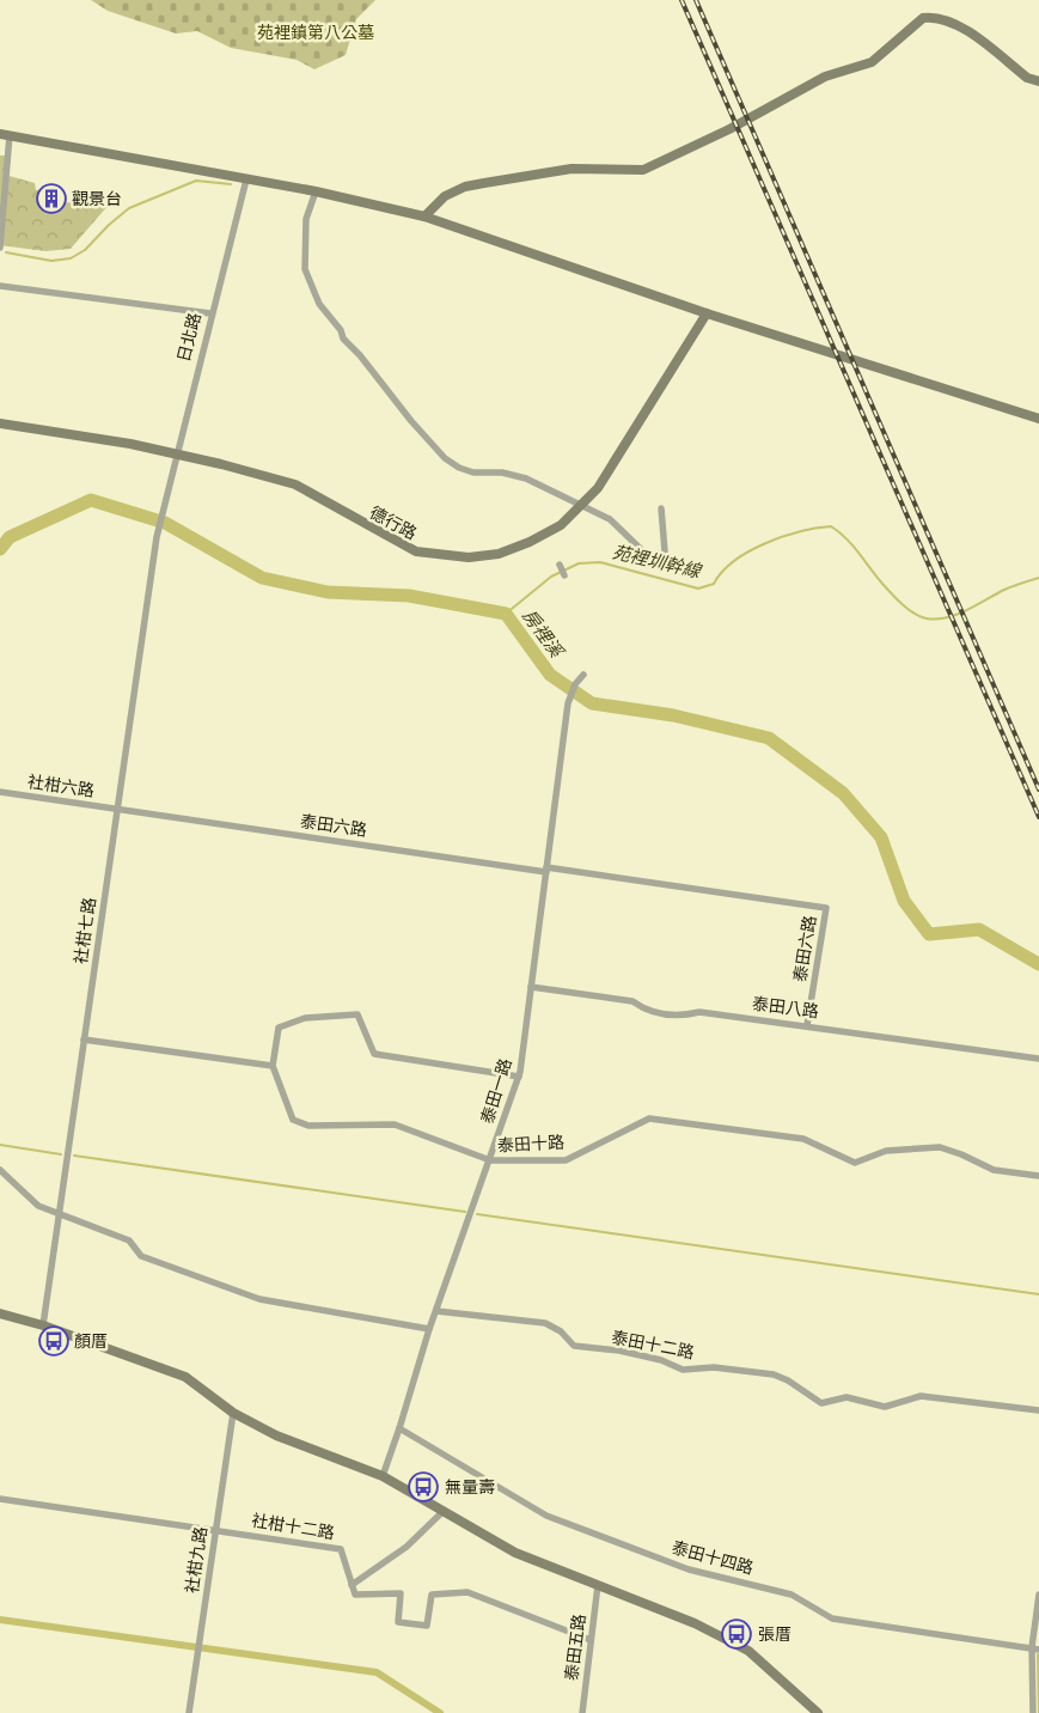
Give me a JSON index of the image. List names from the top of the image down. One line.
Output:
{"streets":{"street":["日北路","德行路","社柑六路","泰田六路","社柑七路","泰田八路","泰田一路","泰田十路","泰田十二路","社柑十二路","泰田十四路","社柑九路","泰田五路"]},"crossings":[["日北路","德行路"],["日北路","社柑七路"],["社柑六路","泰田六路"],["社柑六路","社柑七路"],["泰田六路","社柑七路"],["泰田六路","泰田八路"],["泰田六路","泰田一路"],["泰田八路","泰田一路"],["泰田一路","泰田十路"],["泰田一路","泰田十二路"],["泰田一路","泰田十四路"],["社柑十二路","社柑九路"]],"water":["苑裡圳幹線","房裡溪"],"parks":["苑裡鎮第八公墓"],"places":{"building":["觀景台"],"bus stop":["顏厝","無量壽","張厝"]}}
